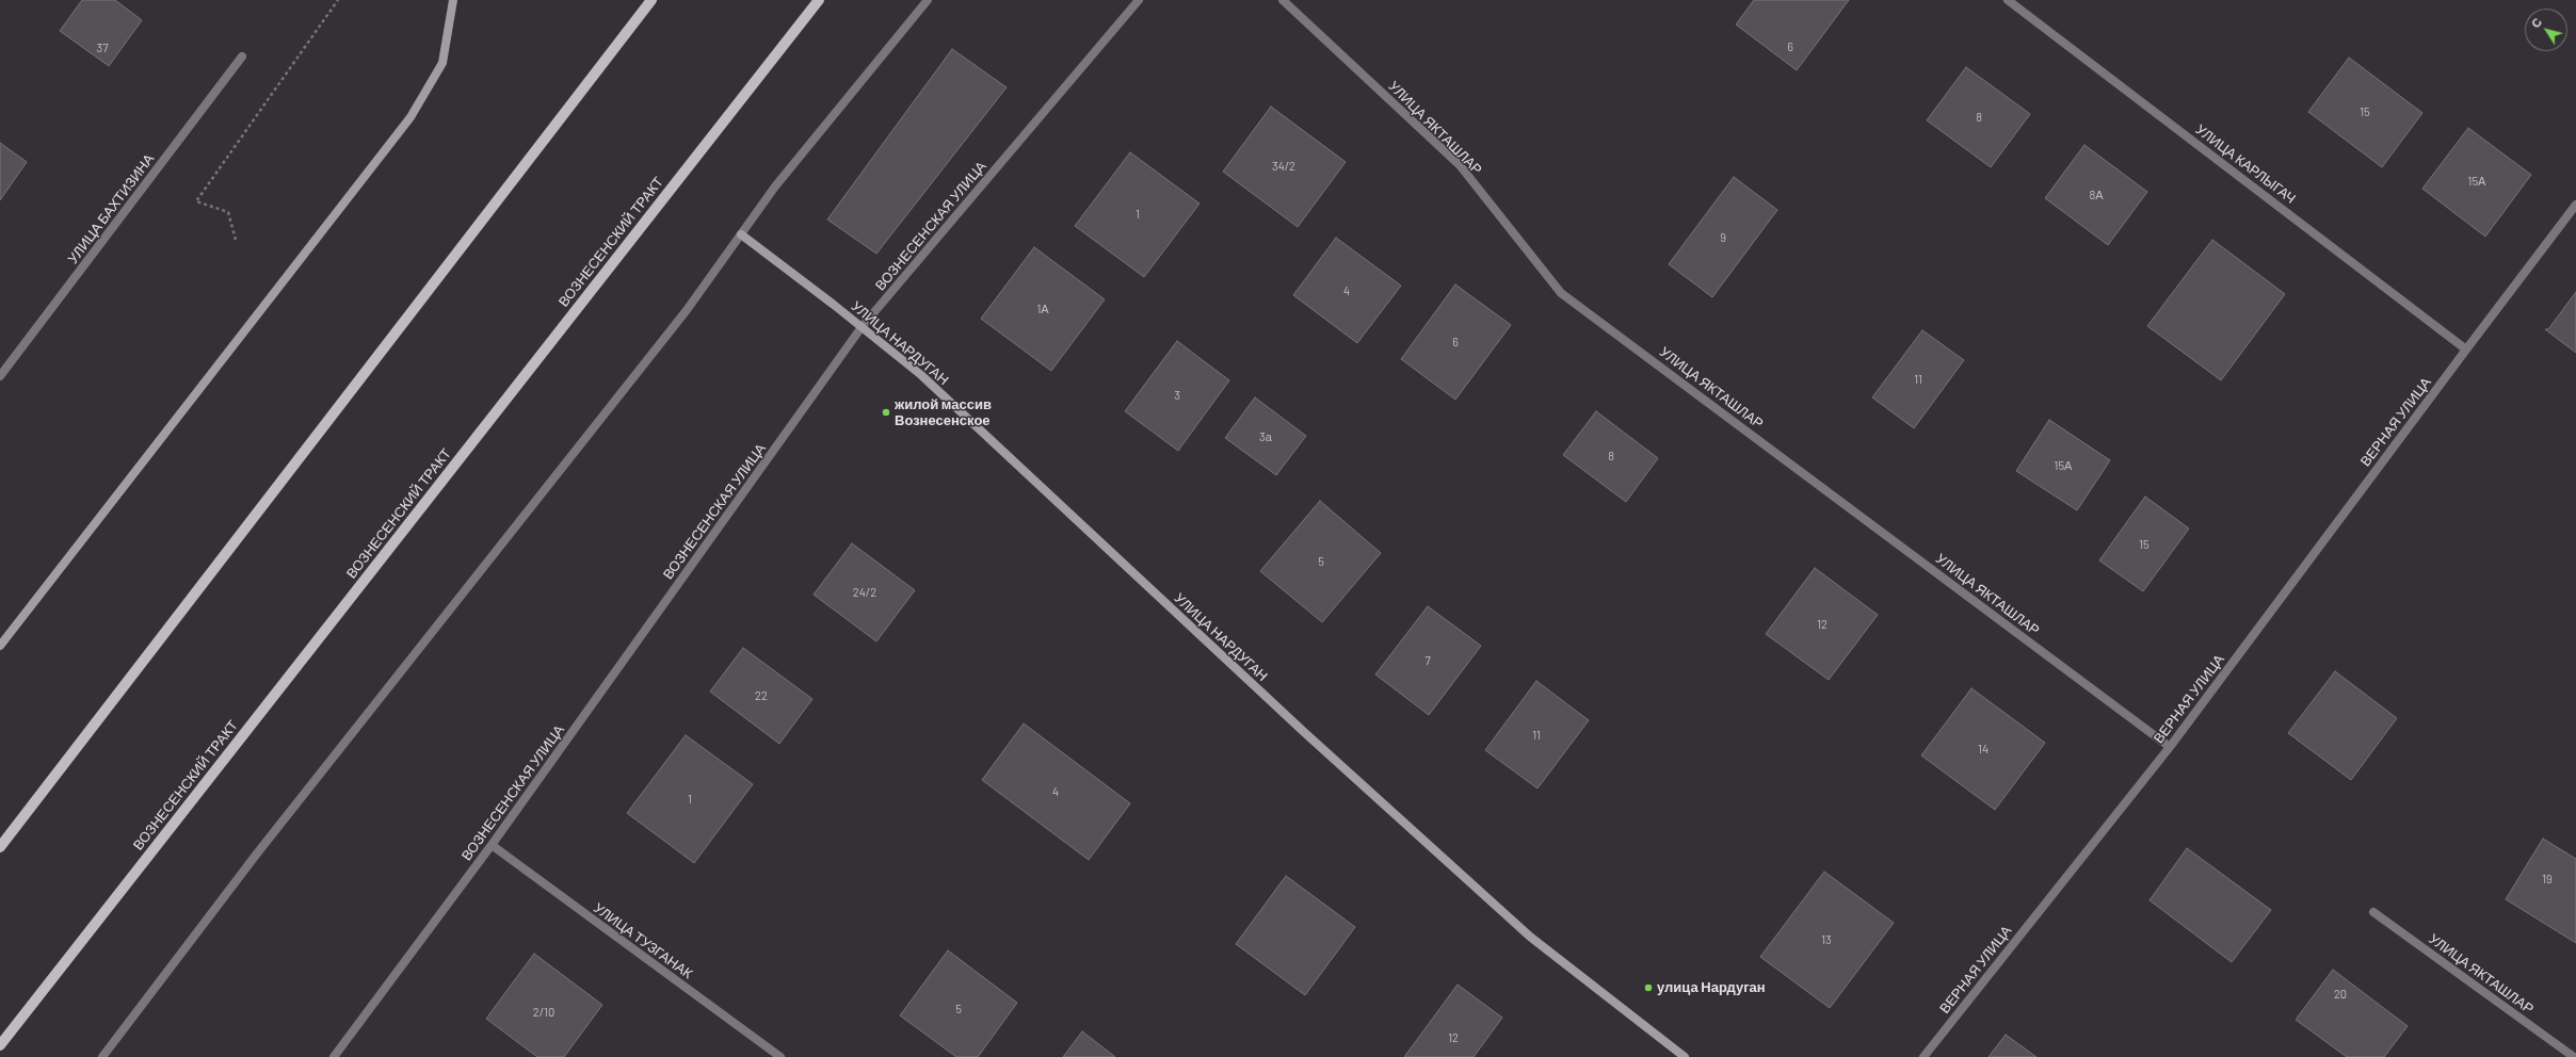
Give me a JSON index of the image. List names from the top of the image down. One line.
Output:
{"streets":{"main road":["ВОЗНЕСЕНСКИЙ ТРАКТ"],"street":["УЛИЦА ЯКТАШЛАР","УЛИЦА КАРЛЫГАЧ","УЛИЦА БАХТИЗИНА","ВОЗНЕСЕНСКАЯ УЛИЦА","УЛИЦА НАРДУГАН","ВЕРНАЯ УЛИЦА","УЛИЦА ТУЗГАНАК"]},"crossings":[["УЛИЦА ЯКТАШЛАР","ВЕРНАЯ УЛИЦА"],["УЛИЦА КАРЛЫГАЧ","ВЕРНАЯ УЛИЦА"],["ВОЗНЕСЕНСКАЯ УЛИЦА","УЛИЦА НАРДУГАН"],["ВОЗНЕСЕНСКАЯ УЛИЦА","УЛИЦА ТУЗГАНАК"]],"places":["жилой массив Вознесенское","улица Нардуган"],"house_numbers":["6","37","15","8","34/2","15А","8А","1","9","4","1А","6","11","3","3а","8","15А","15","5","24/2","12","7","22","11","14","4","1","19","13","20","5","2/10","12"],"north":"top left"}
